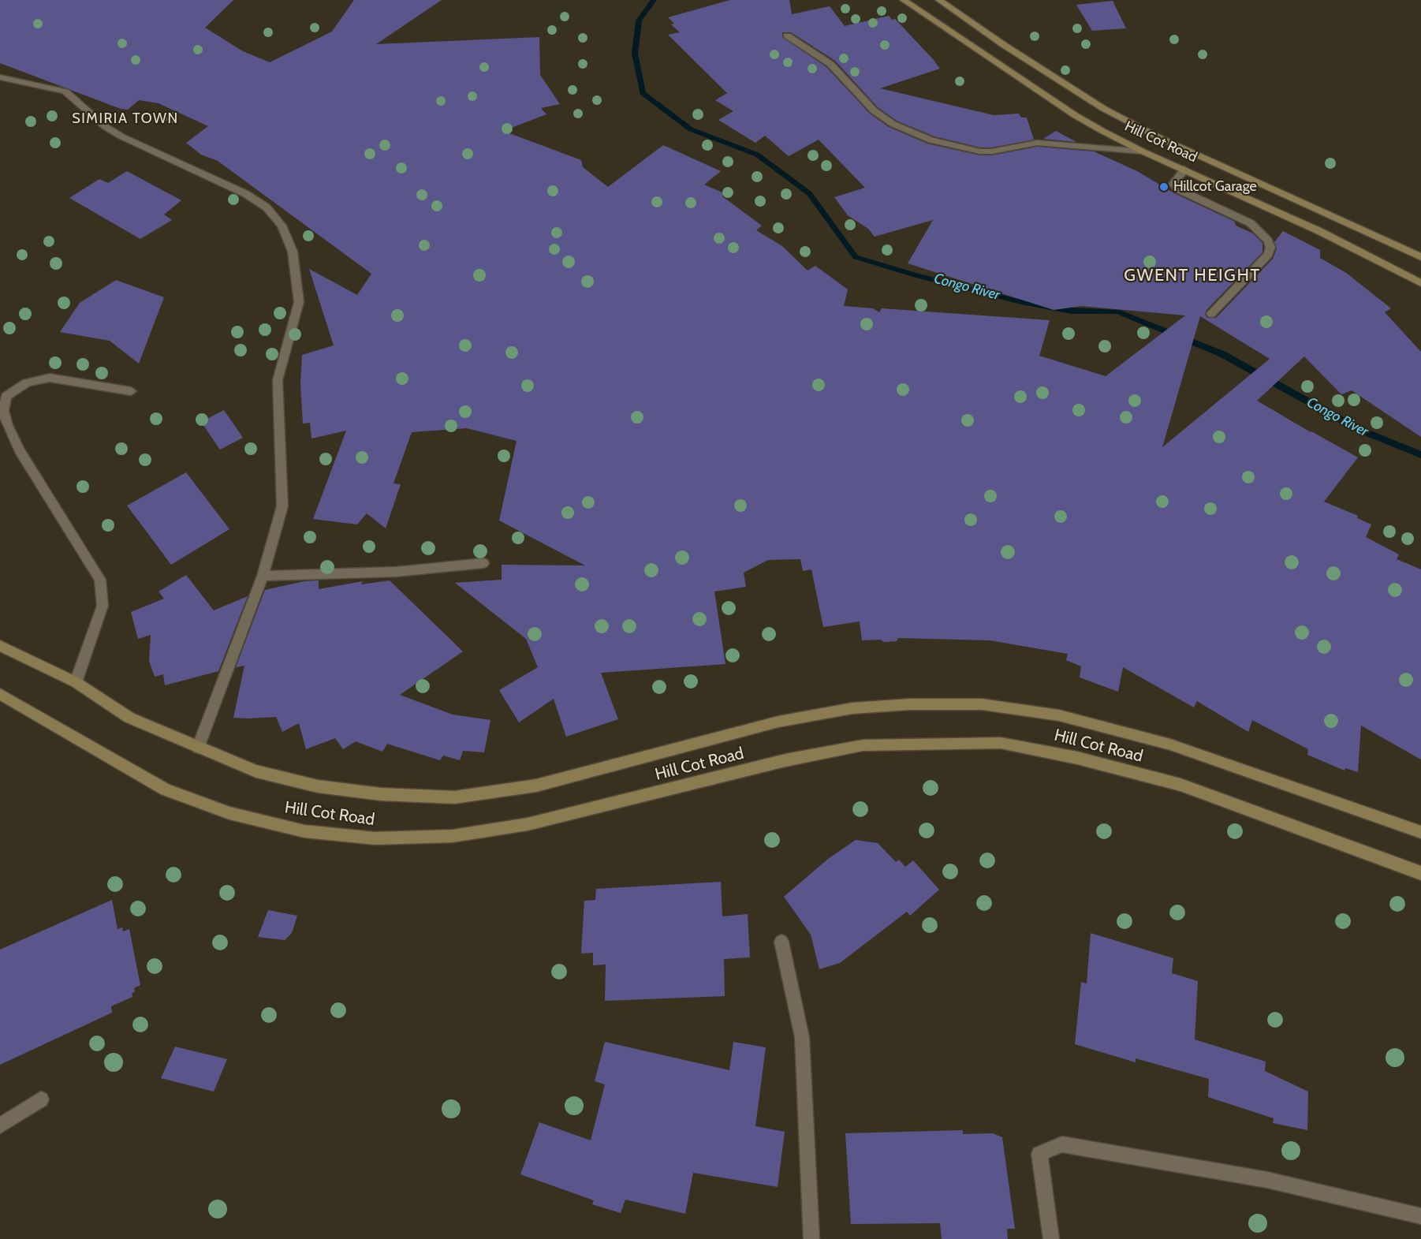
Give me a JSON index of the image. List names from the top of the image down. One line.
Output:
{"streets":{"main road":["Hill Cot Road"]},"districts":["SIMIRIA TOWN","GWENT HEIGHT"],"water":["Congo River"],"places":["Hillcot Garage"]}
